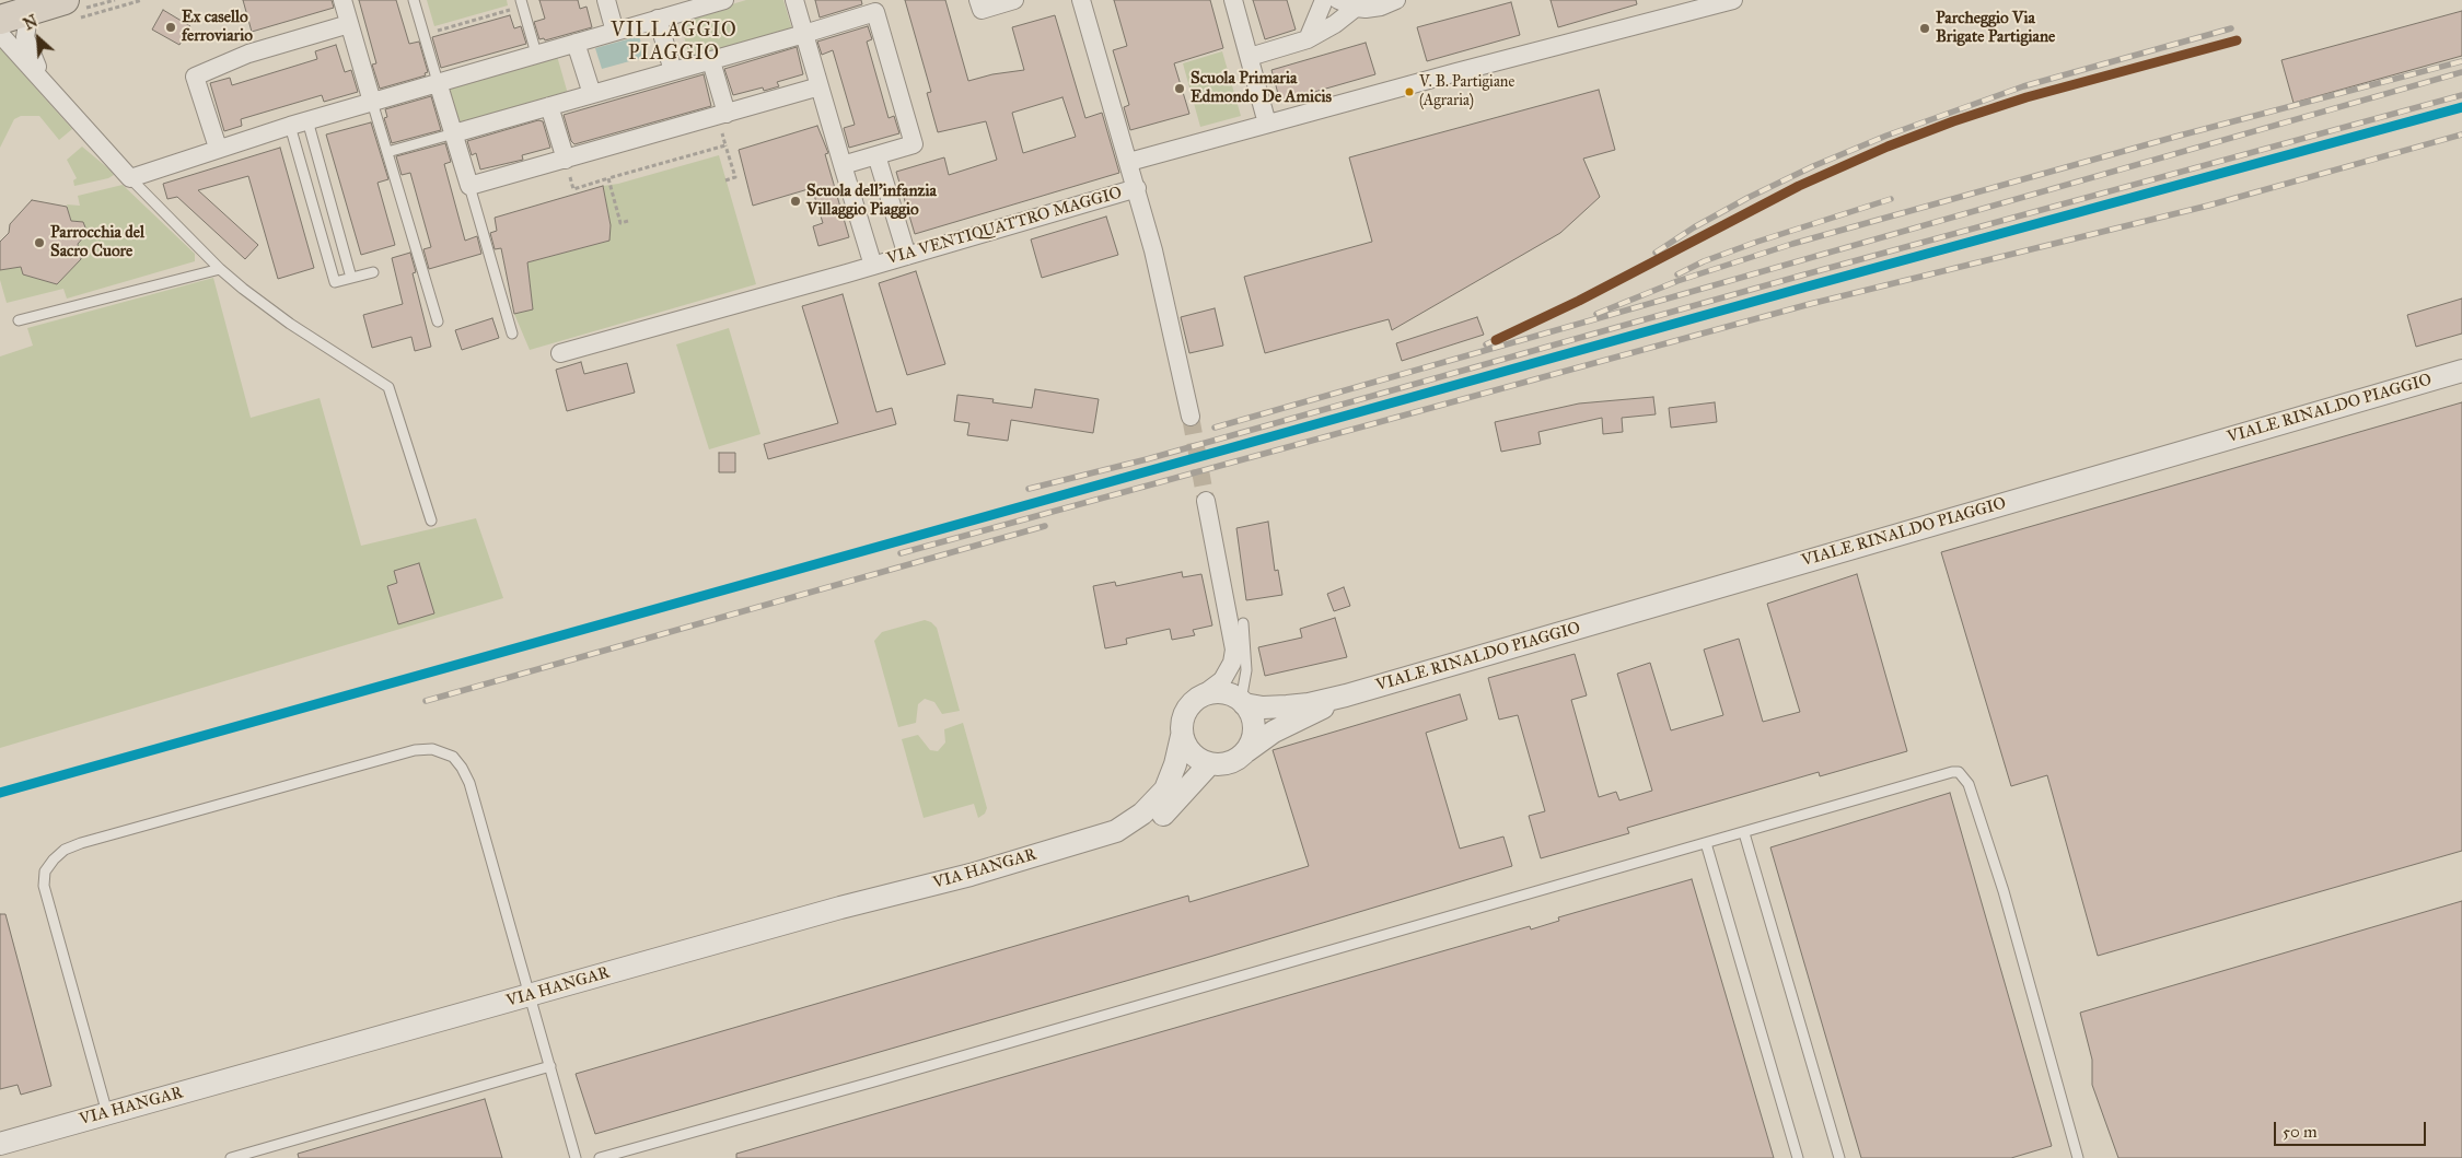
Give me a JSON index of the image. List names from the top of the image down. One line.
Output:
{"streets":{"street":["VIA VENTIQUATTRO MAGGIO","VIALE RINALDO PIAGGIO","VIA HANGAR"]},"crossings":[["VIALE RINALDO PIAGGIO","VIA HANGAR"]],"districts":["VILLAGGIO PIAGGIO"],"places":["Ex casello ferroviario","Parcheggio Via Brigate Partigiane","Scuola Primaria Edmondo De Amicis","V. B. Partigiane (Agraria)","Scuola dell'infanzia Villaggio Piaggio","Parrocchia del Sacro Cuore"],"scale_bar":"50 m","north":"top left"}
